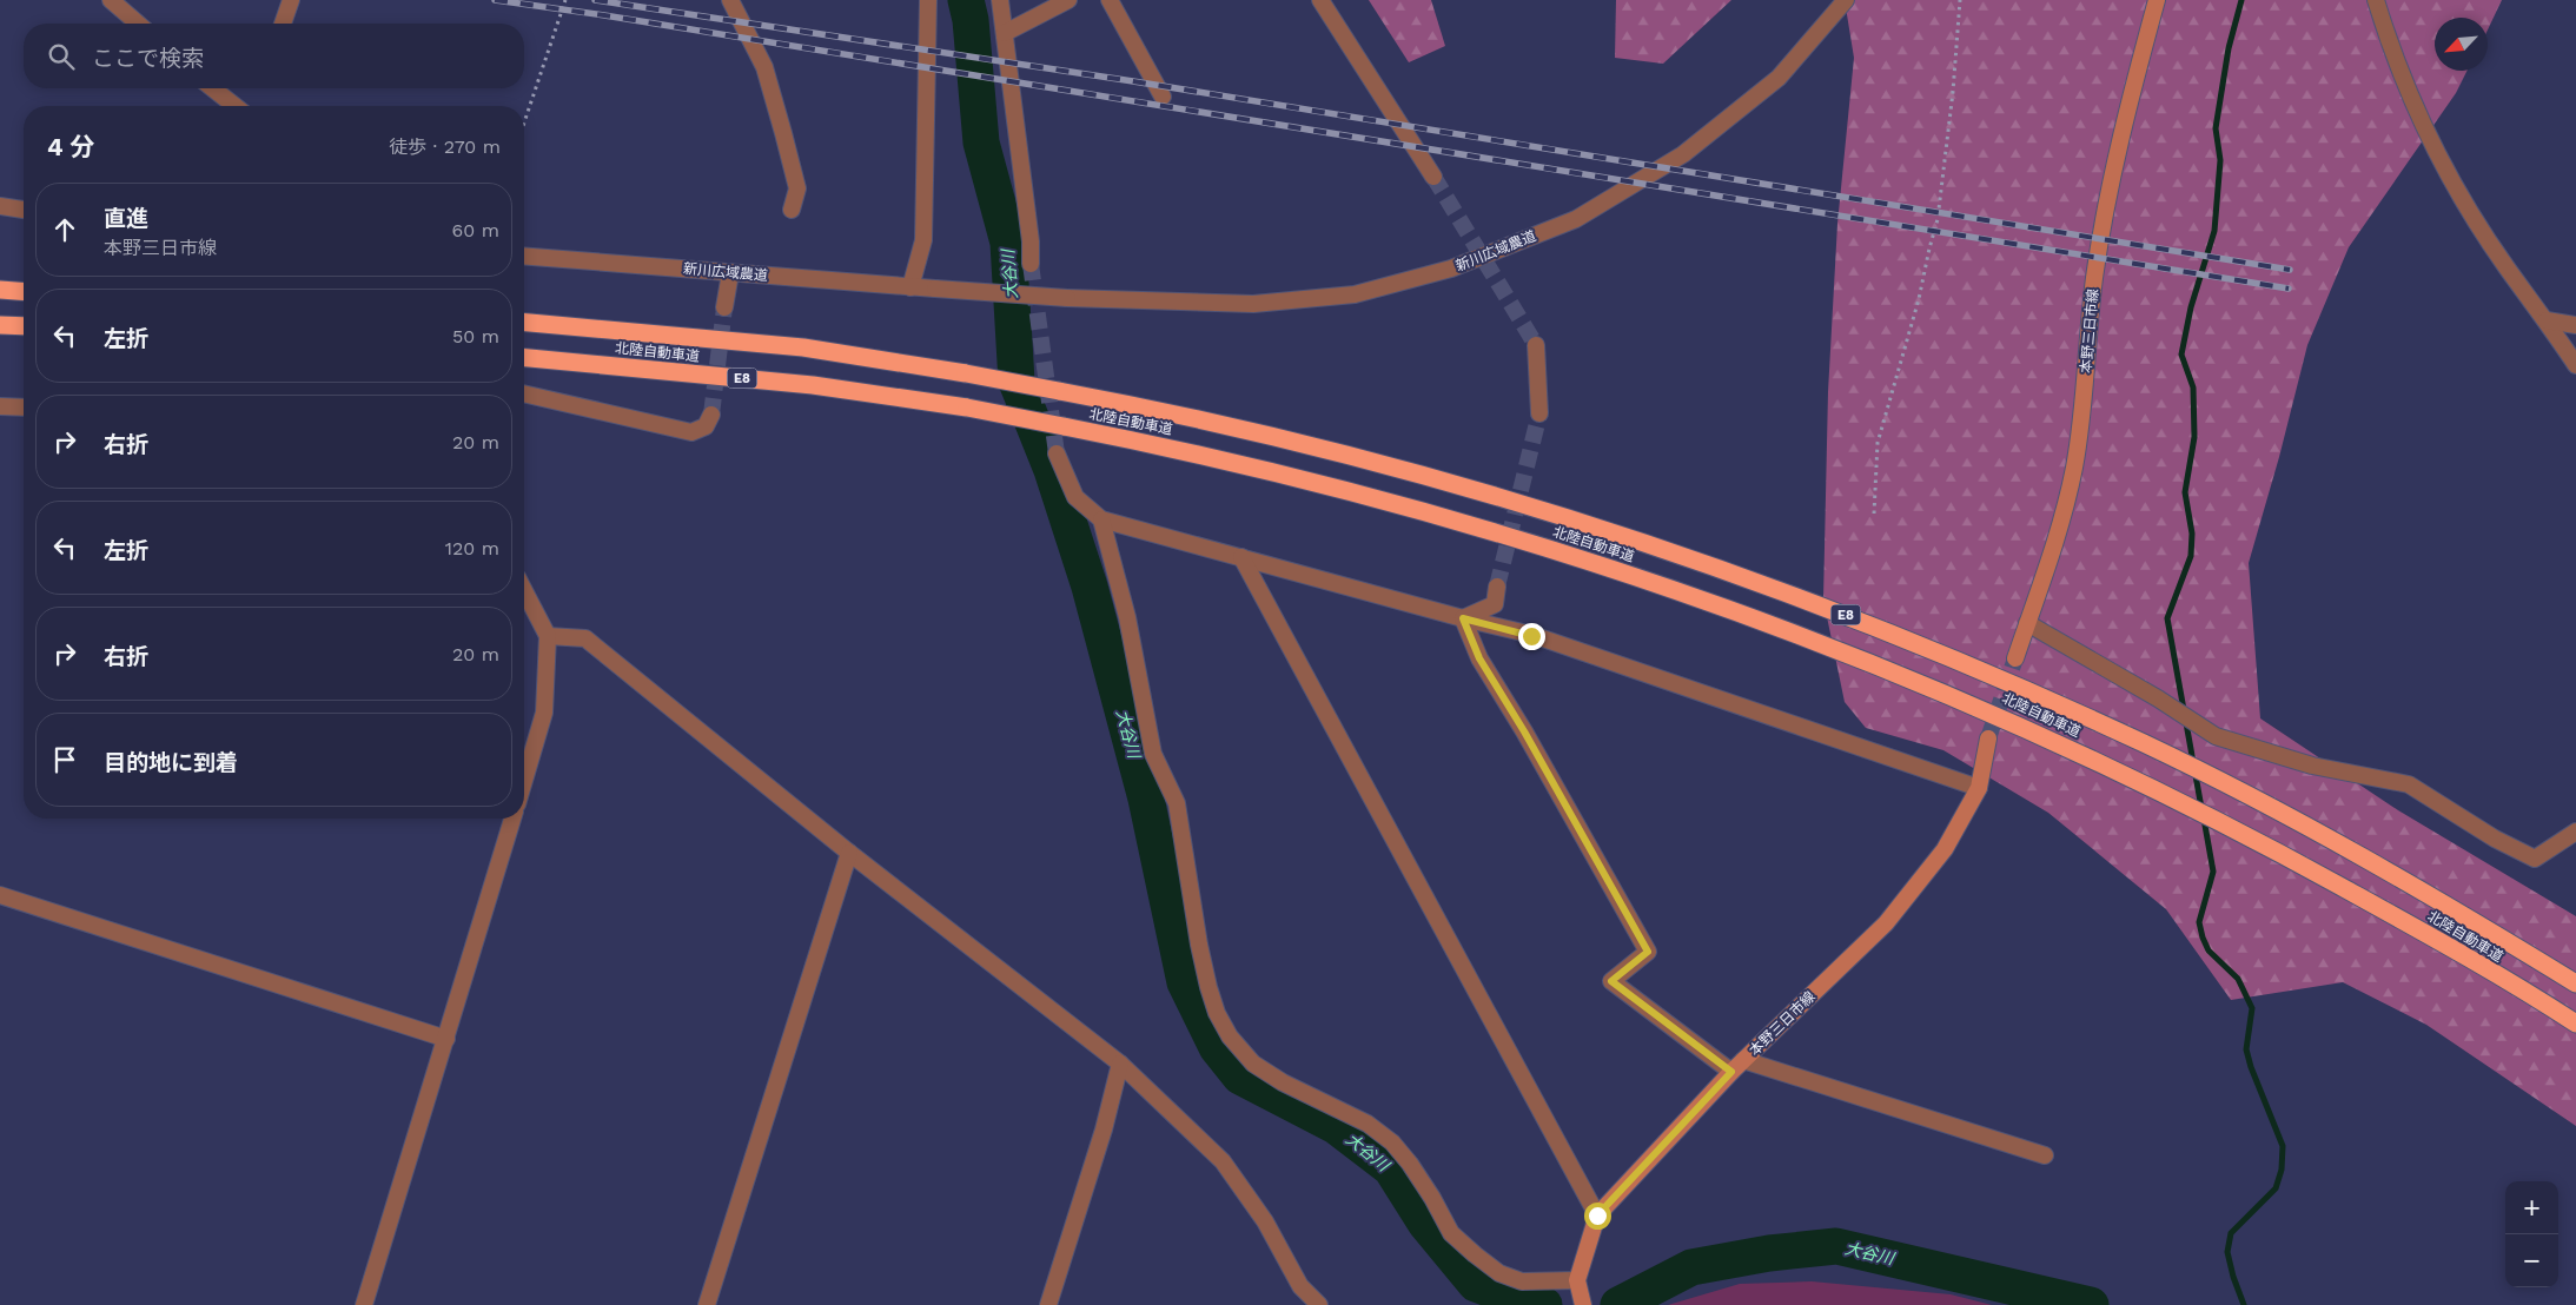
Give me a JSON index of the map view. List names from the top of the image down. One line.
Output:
{"streets":{"highway":["北陸自動車道","E8"],"main road":["本野三日市線"],"street":["新川広域農道"]},"water":["大谷川"],"north":"bottom left","page":{"search":"ここで検索","heading":["4 分","徒歩 · 270 m"],"list":[["直進","本野三日市線","60 m"],["左折","50 m"],["右折","20 m"],["左折","120 m"],["右折","20 m"],"目的地に到着"],"map_buttons":["+","−"]}}
